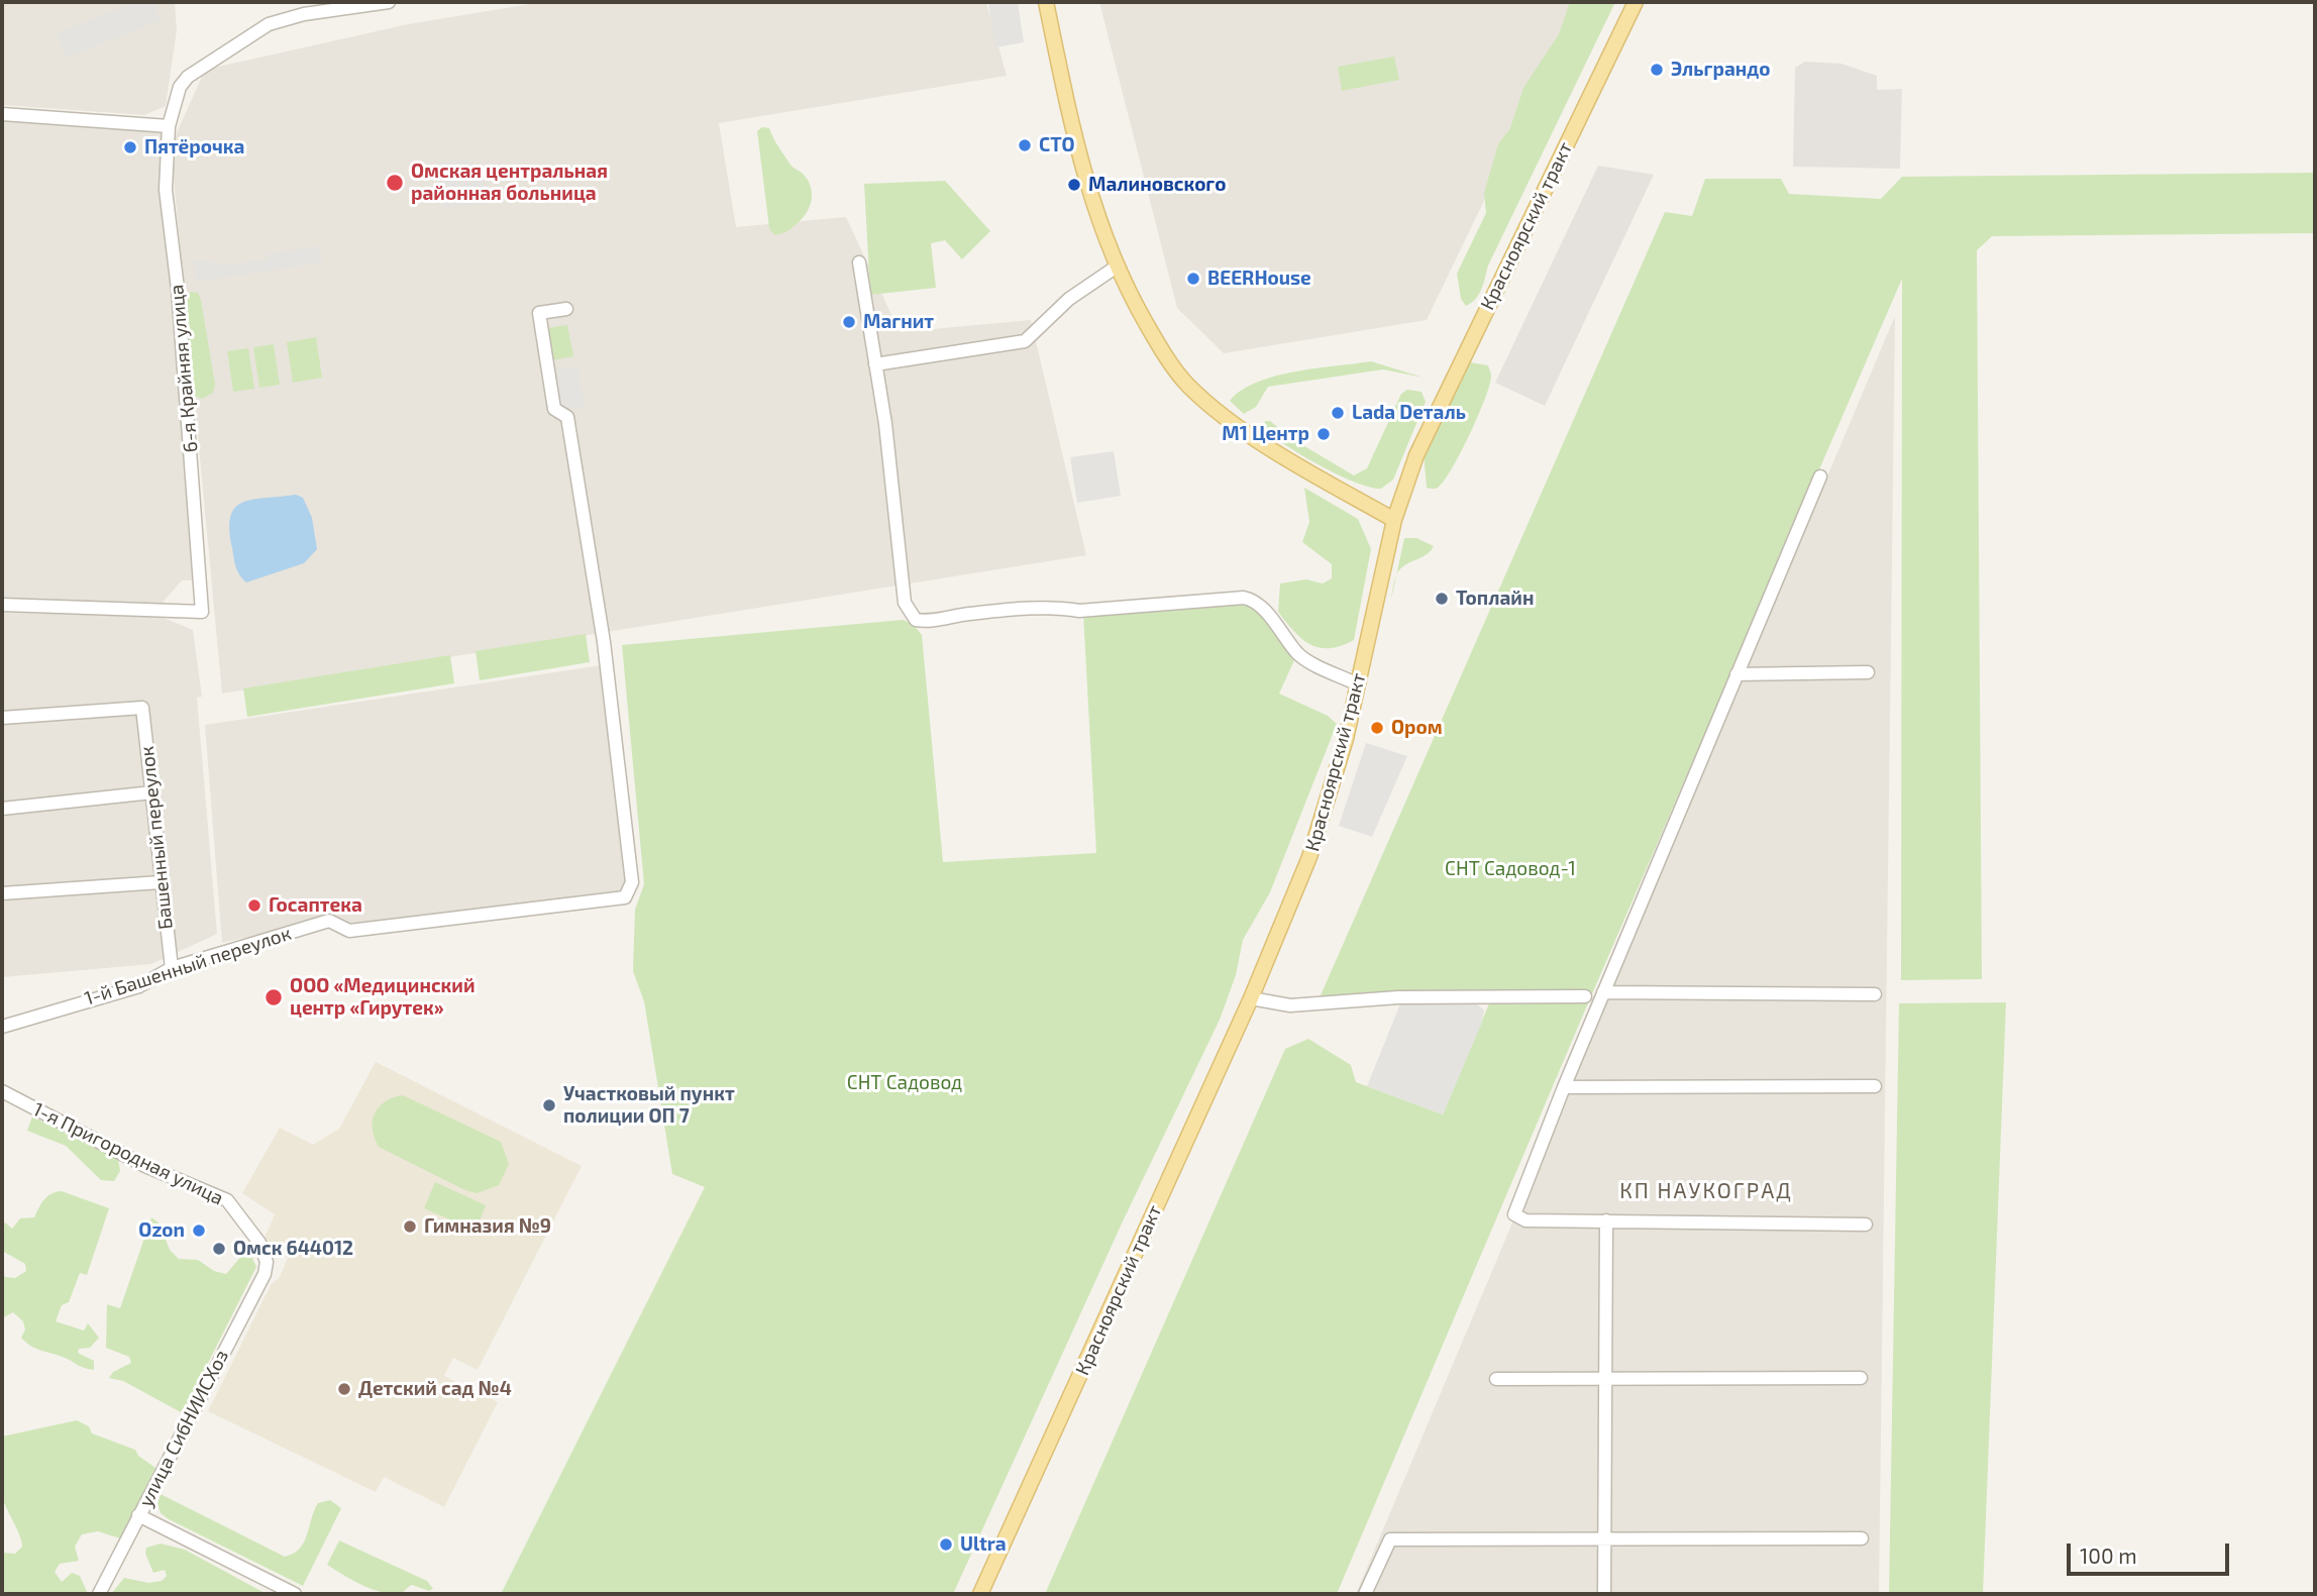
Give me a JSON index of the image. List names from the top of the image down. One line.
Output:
{"streets":{"main road":["Красноярский тракт"],"street":["6-я Крайняя улица","Башенный переулок","1-й Башенный переулок","1-я Пригородная улица","улица СибНИИСХоз"]},"crossings":[["Башенный переулок","1-й Башенный переулок"],["1-я Пригородная улица","улица СибНИИСХоз"]],"districts":["КП НАУКОГРАД"],"parks":["СНТ Садовод-1","СНТ Садовод"],"places":["Эльграндо","СТО","Пятёрочка","Омская центральная районная больница","Малиновского","BEERHouse","Магнит","Lada Dеталь","М1 Центр","Топлайн","Ором","Госаптека","ООО «Медицинский центр «Гирутек»","Участковый пункт полиции ОП 7","Гимназия №9","Ozon","Омск 644012","Детский сад №4","Ultra"],"scale_bar":"100 m"}
